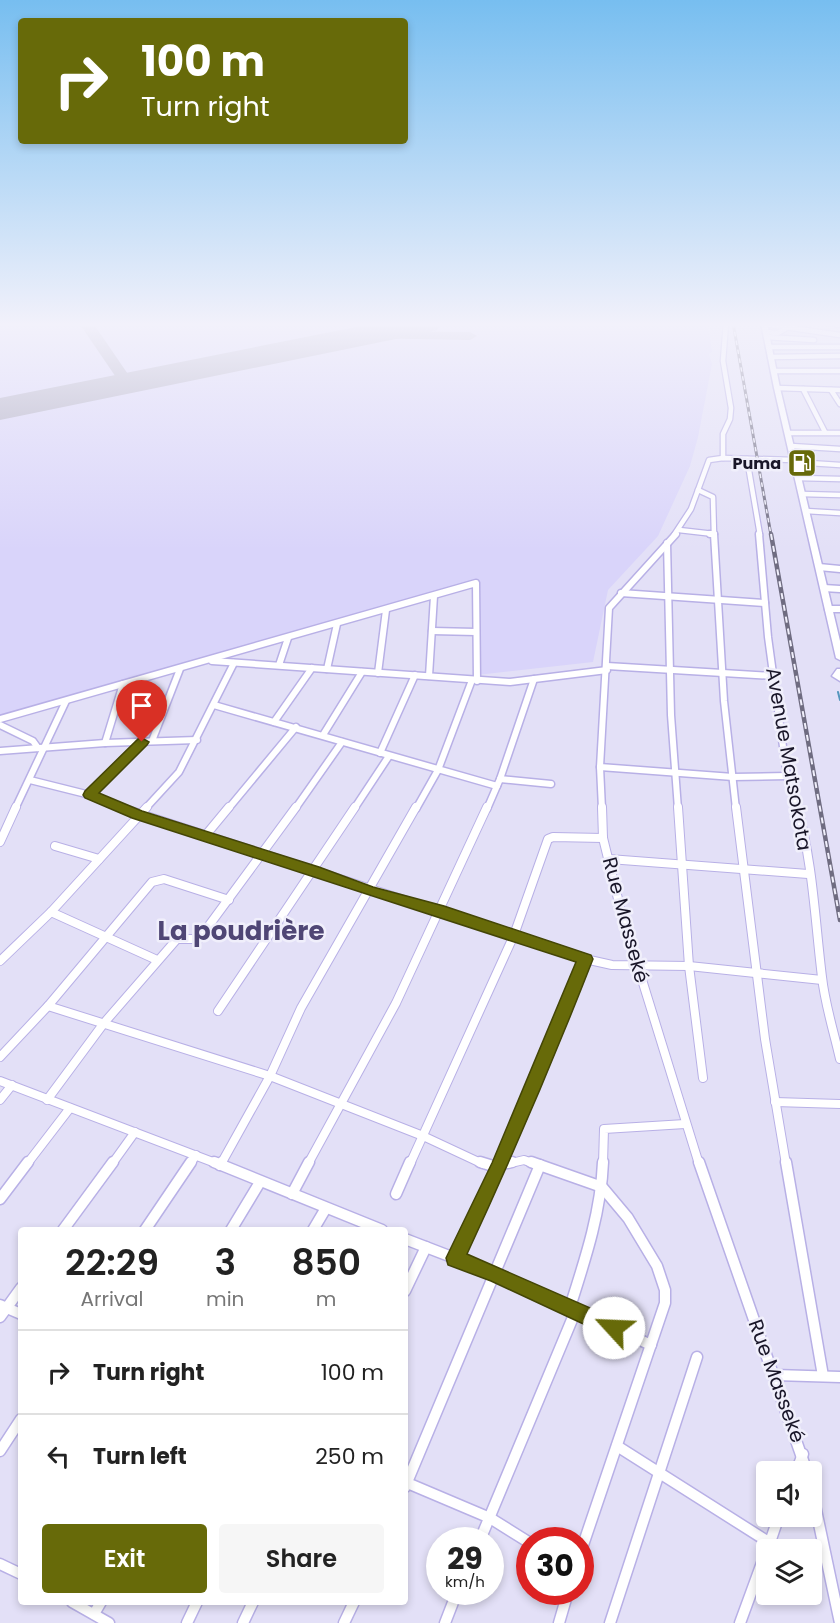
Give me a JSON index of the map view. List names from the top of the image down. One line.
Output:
{"streets":{"street":["Avenue Matsokota","Rue Masseké"]},"districts":["La poudrière"],"places":{"fuel station":["Puma"]},"page":{"turn":["100 m","Turn right"],"eta":["22:29","Arrival","3","min","850","m"],"list":[{"name":"Turn right","value":"100 m"},{"name":"Turn left","value":"250 m"}],"buttons":["Exit","Share"],"speed":"29 km/h","limit":"30"}}
